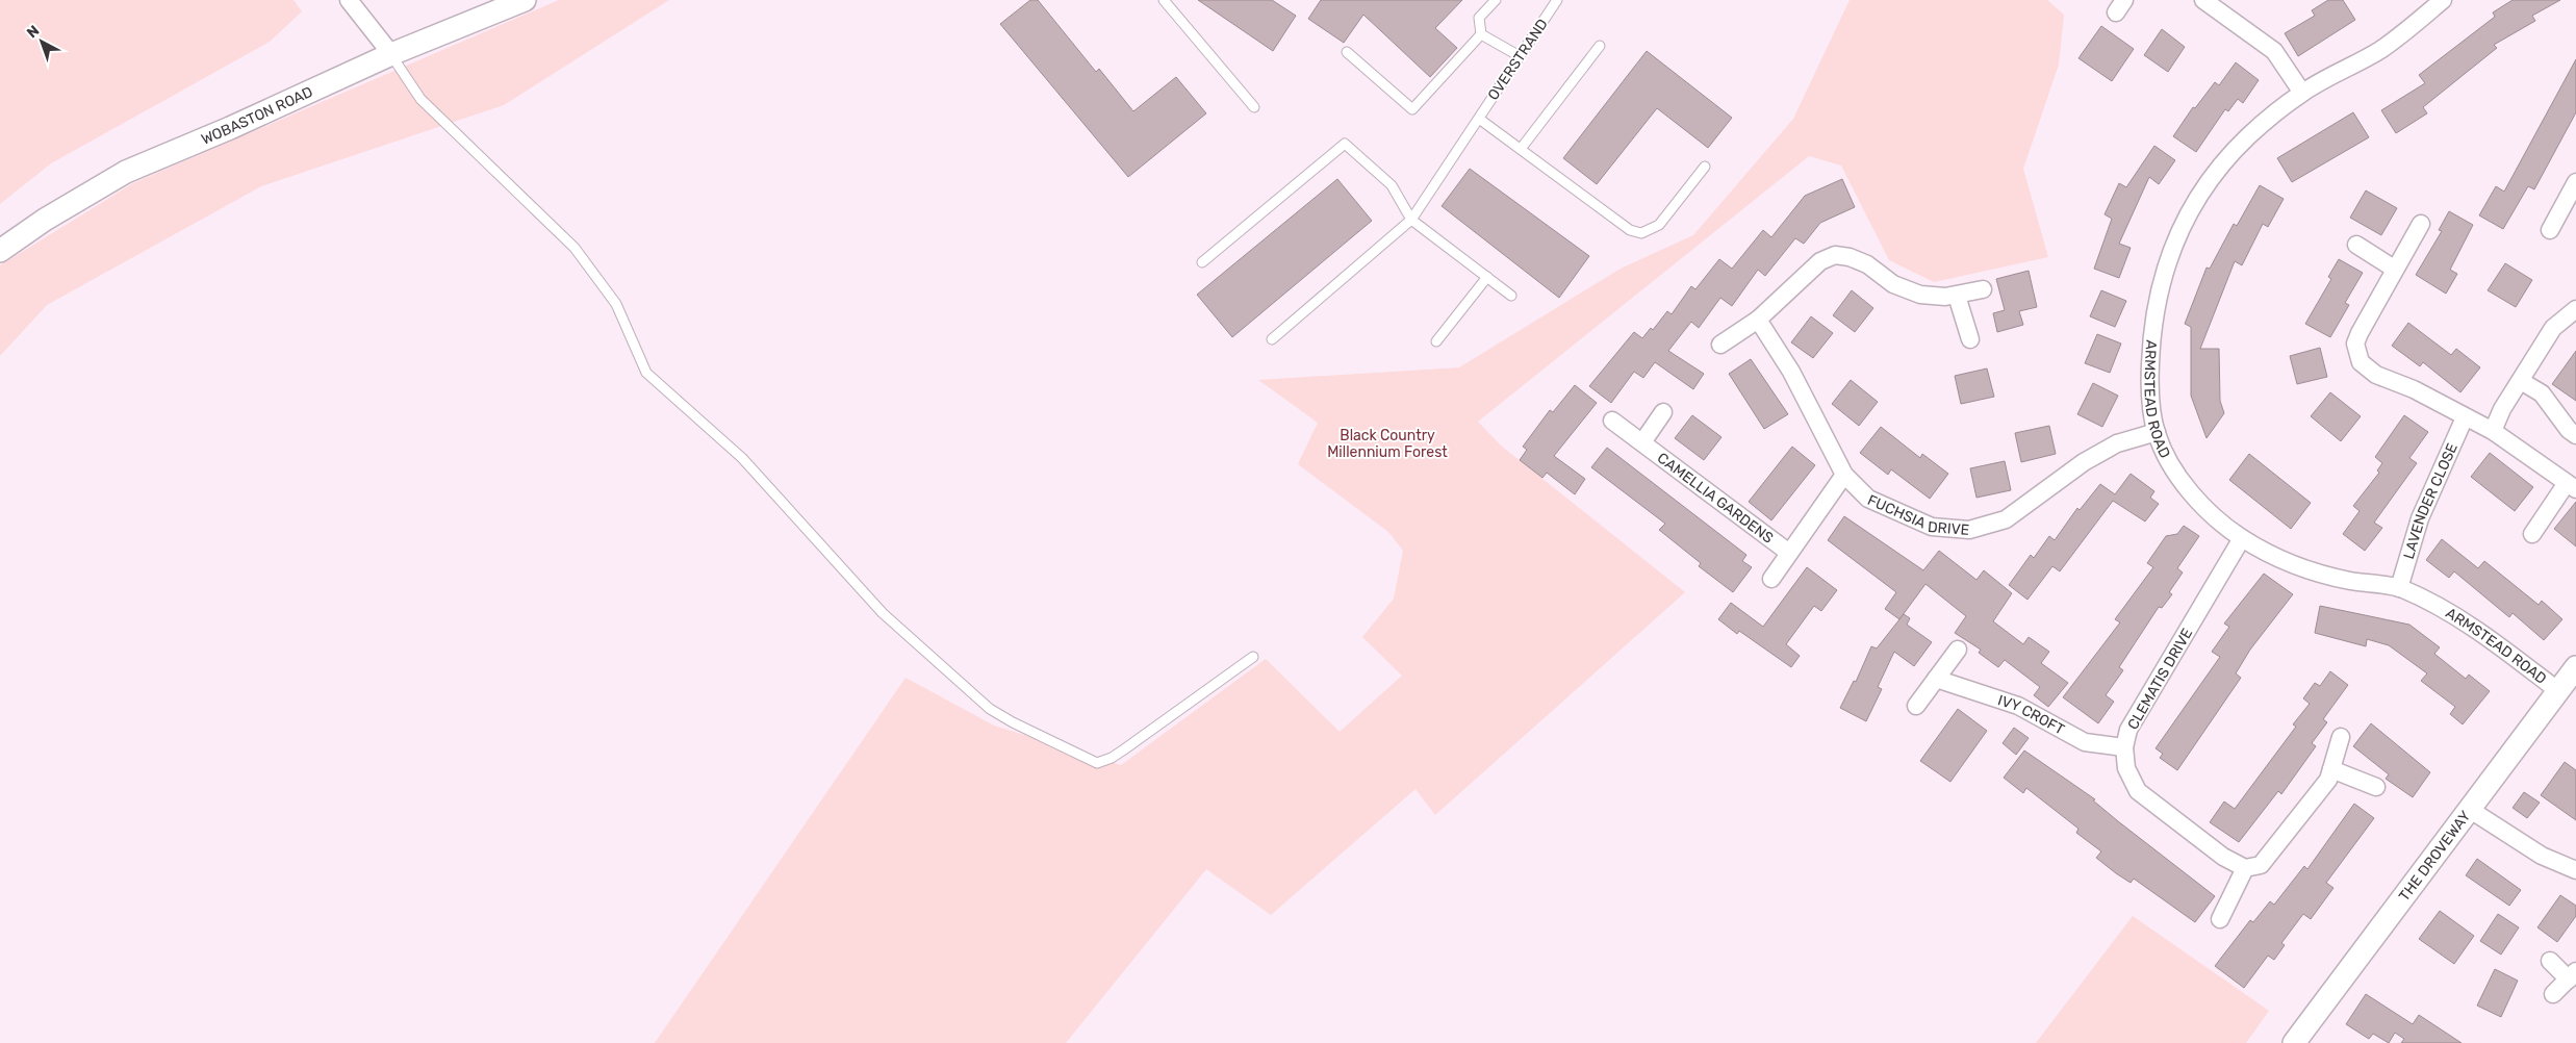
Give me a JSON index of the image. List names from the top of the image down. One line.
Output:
{"streets":{"street":["WOBASTON ROAD","ARMSTEAD ROAD","CAMELLIA GARDENS","LAVENDER CLOSE","FUCHSIA DRIVE","CLEMATIS DRIVE","IVY CROFT","THE DROVEWAY"],"lane":["OVERSTRAND"]},"crossings":[["ARMSTEAD ROAD","LAVENDER CLOSE"],["ARMSTEAD ROAD","FUCHSIA DRIVE"],["ARMSTEAD ROAD","CLEMATIS DRIVE"],["ARMSTEAD ROAD","THE DROVEWAY"],["CAMELLIA GARDENS","FUCHSIA DRIVE"],["CLEMATIS DRIVE","IVY CROFT"]],"parks":["Black Country Millennium Forest"],"north":"top left"}
